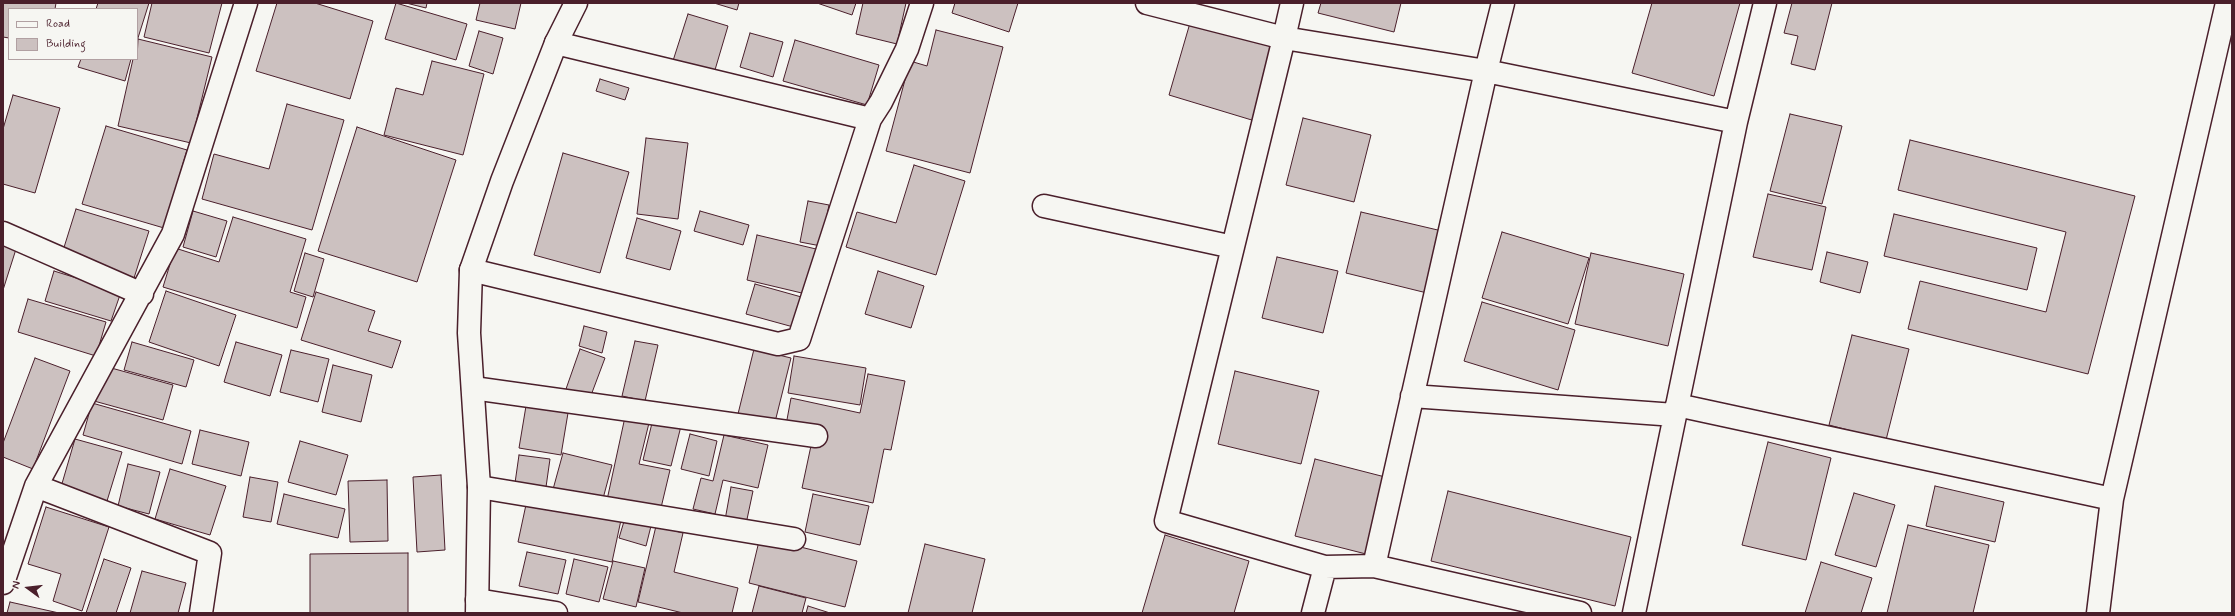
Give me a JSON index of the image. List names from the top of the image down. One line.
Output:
{"legend":["Road","Building"],"north":"left"}
